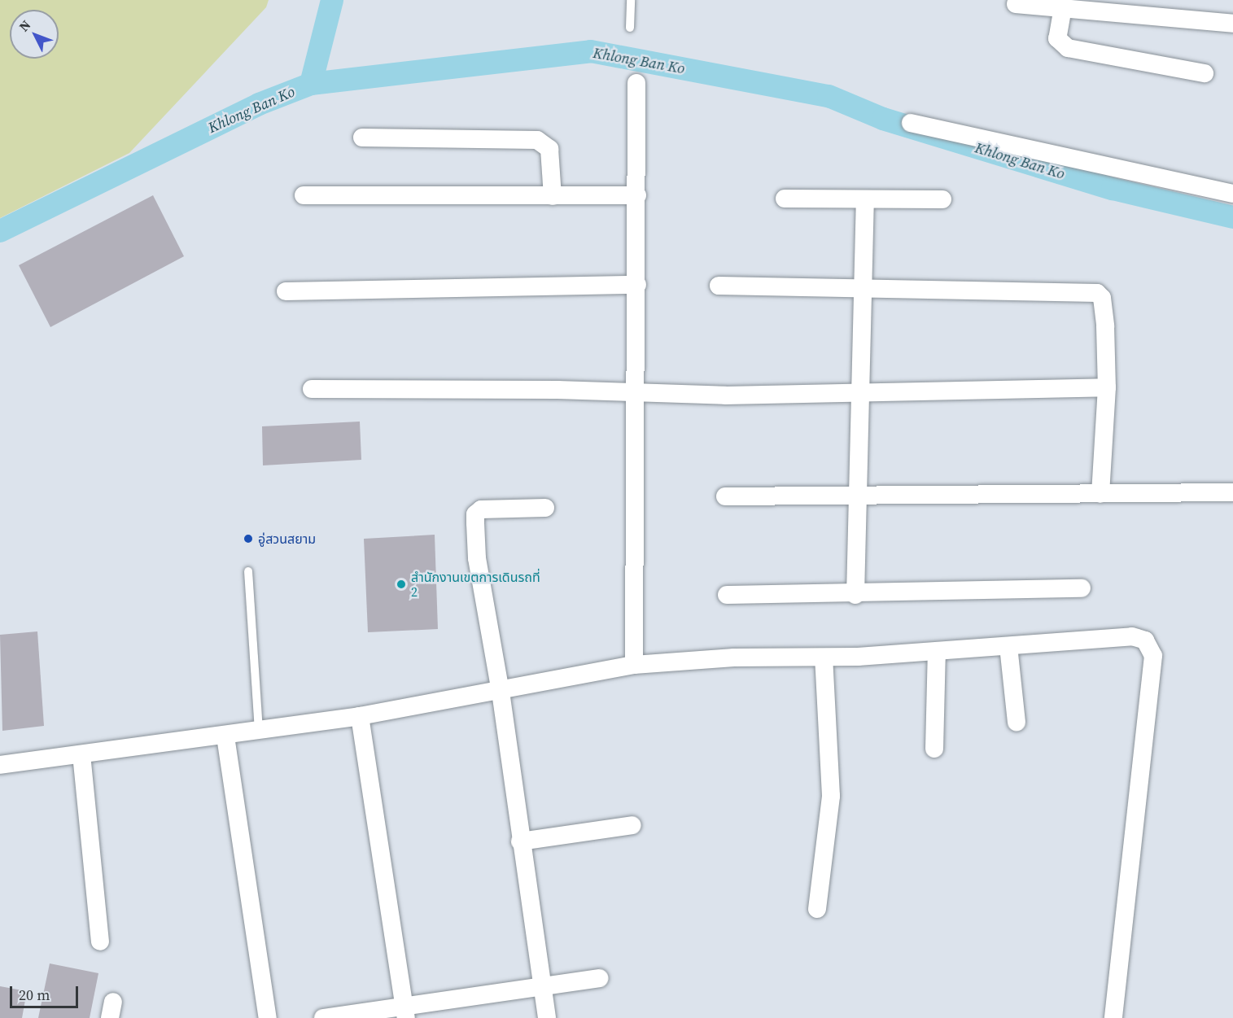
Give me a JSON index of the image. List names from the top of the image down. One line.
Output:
{"water":["Khlong Ban Ko"],"places":["อู่สวนสยาม","สำนักงานเขตการเดินรถที่ 2"],"scale_bar":"20 m","north":"top left"}
